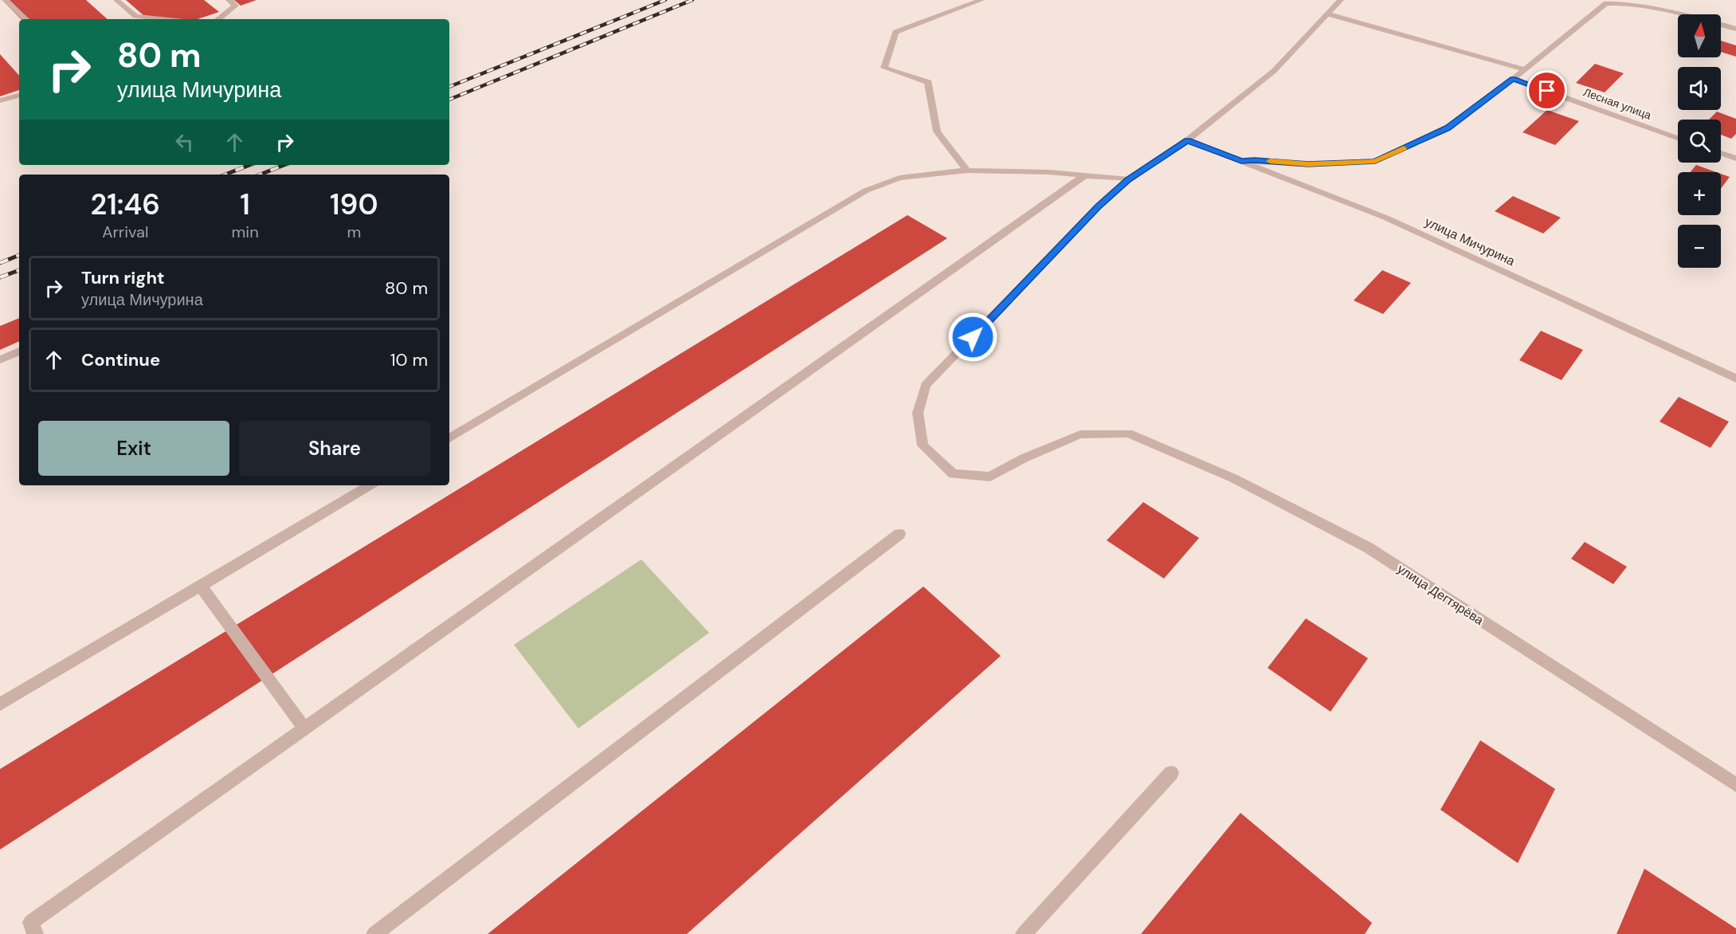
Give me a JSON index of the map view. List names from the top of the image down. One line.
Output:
{"streets":{"street":["Лесная улица","улица Мичурина","улица Дегтярёва"]},"north":"top","page":{"map_buttons":["+","−"],"turn":["80 m","улица Мичурина"],"eta":["21:46","Arrival","1","min","190","m"],"list":[{"name":"Turn right","note":"улица Мичурина","value":"80 m"},{"name":"Continue","value":"10 m"}],"buttons":["Exit","Share"]}}
